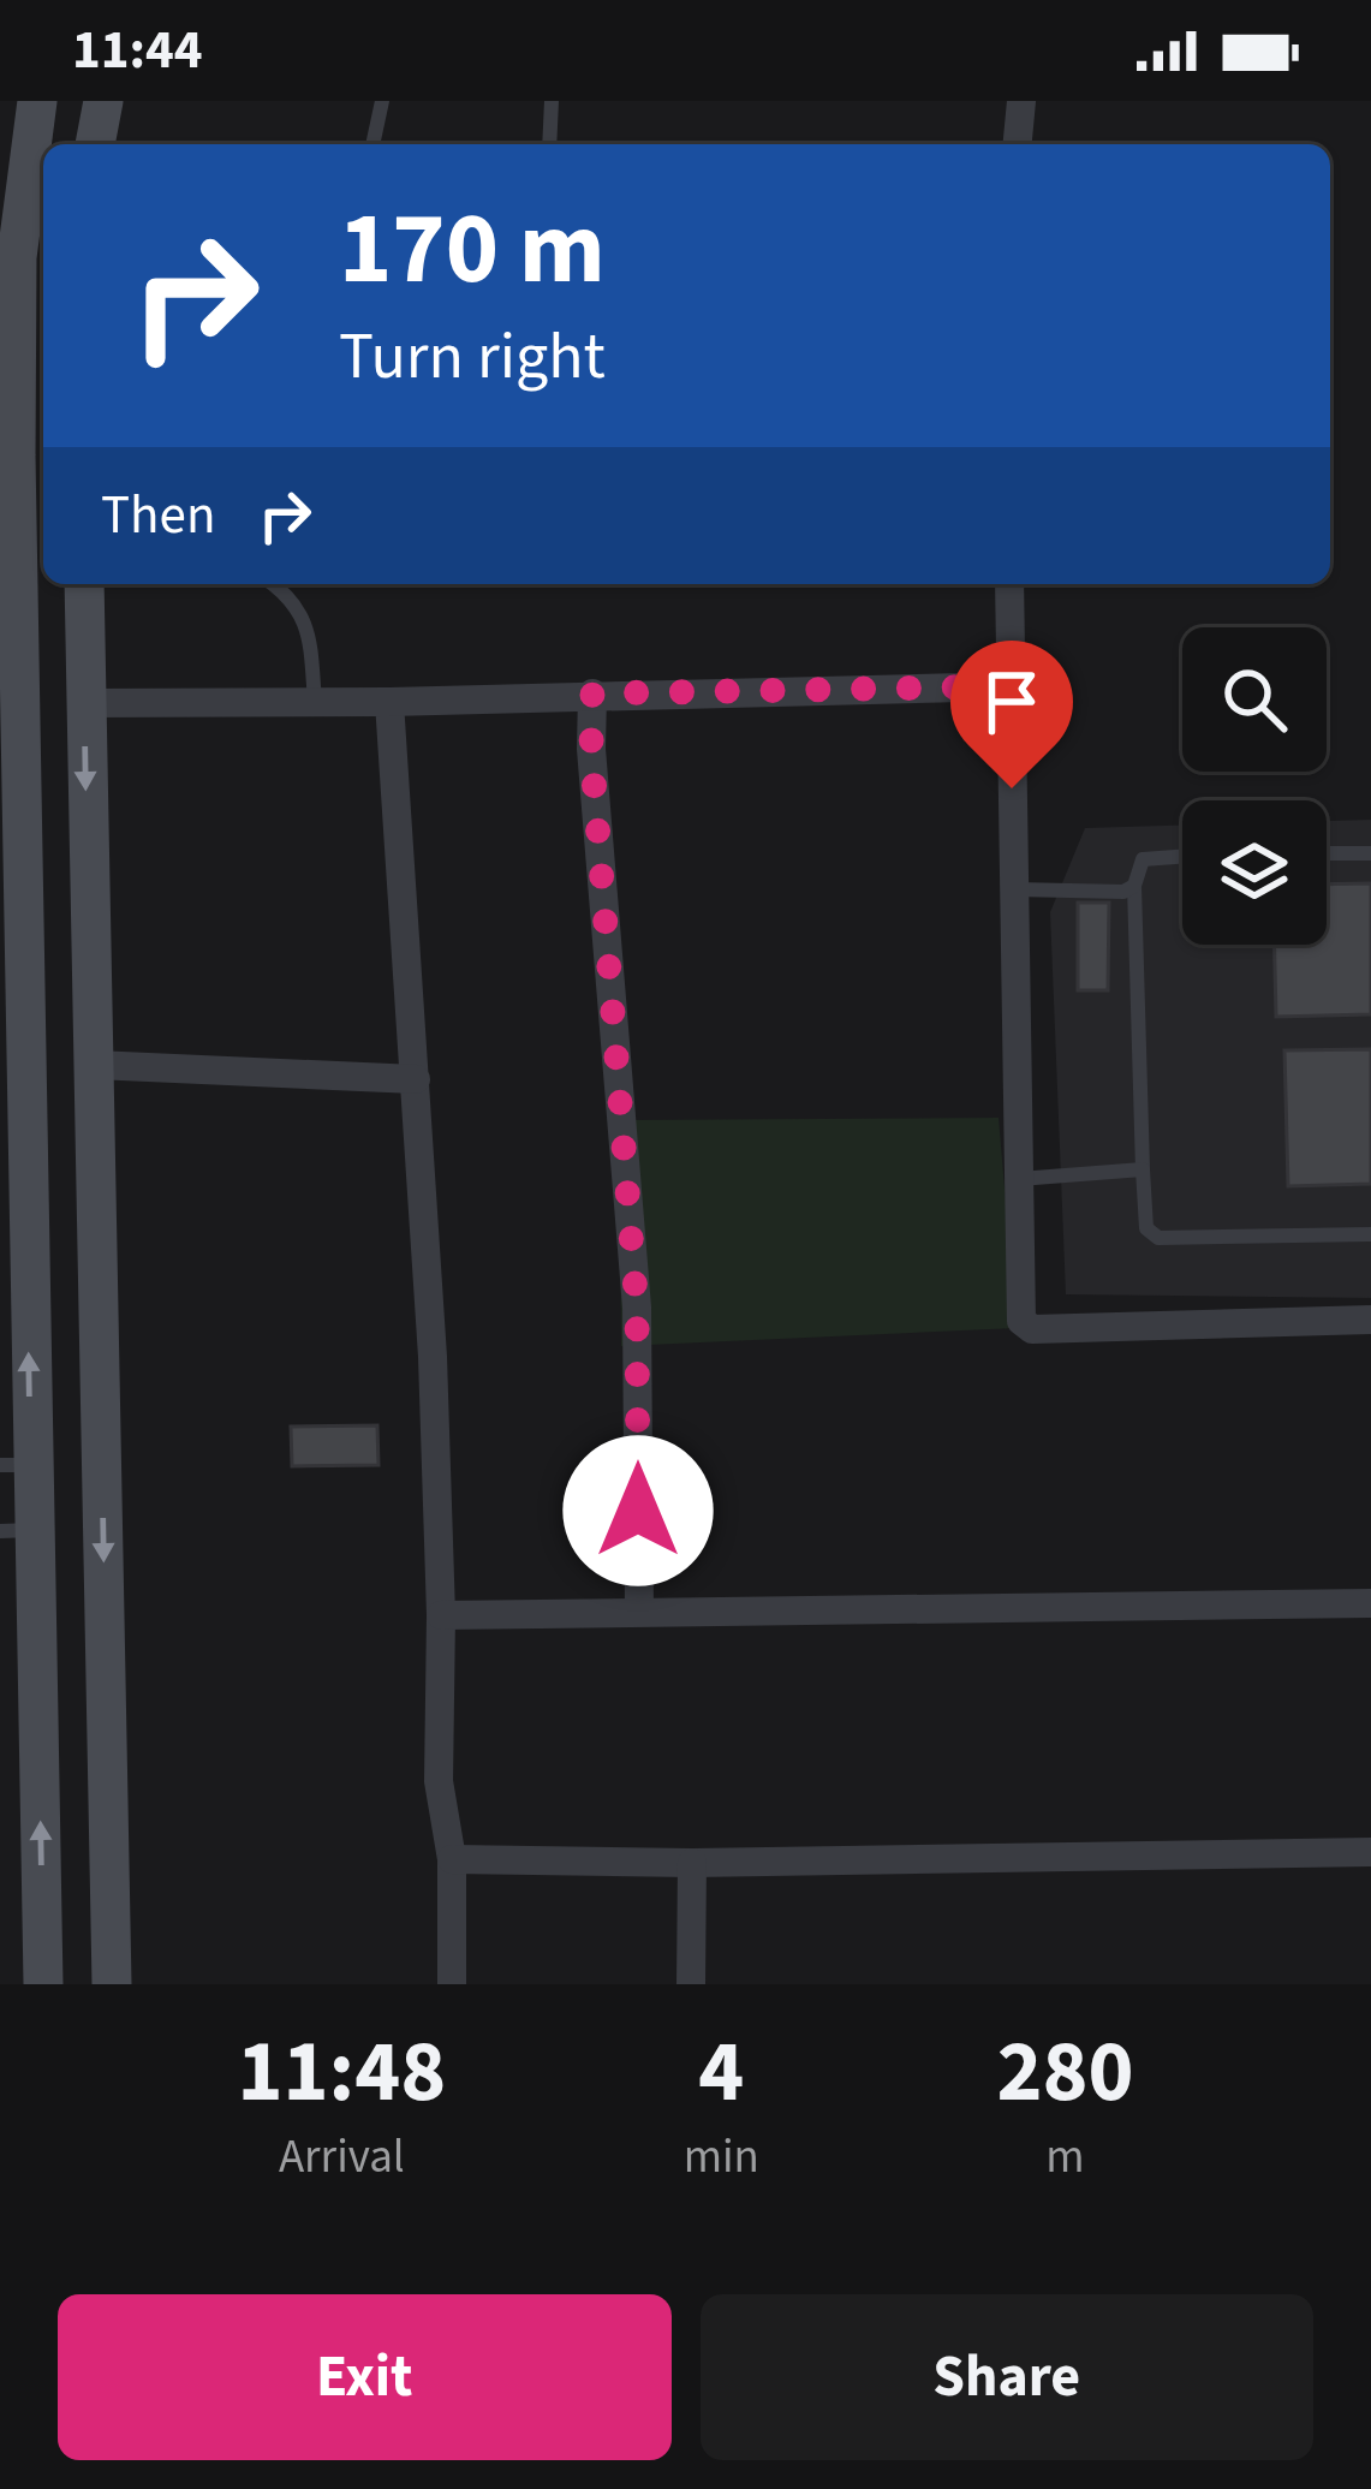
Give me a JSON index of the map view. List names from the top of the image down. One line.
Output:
{"page":{"status":"11:44","turn":["170 m","Turn right"],"then":"Then","eta":["11:48","Arrival","4","min","280","m"],"buttons":["Exit","Share"]}}
